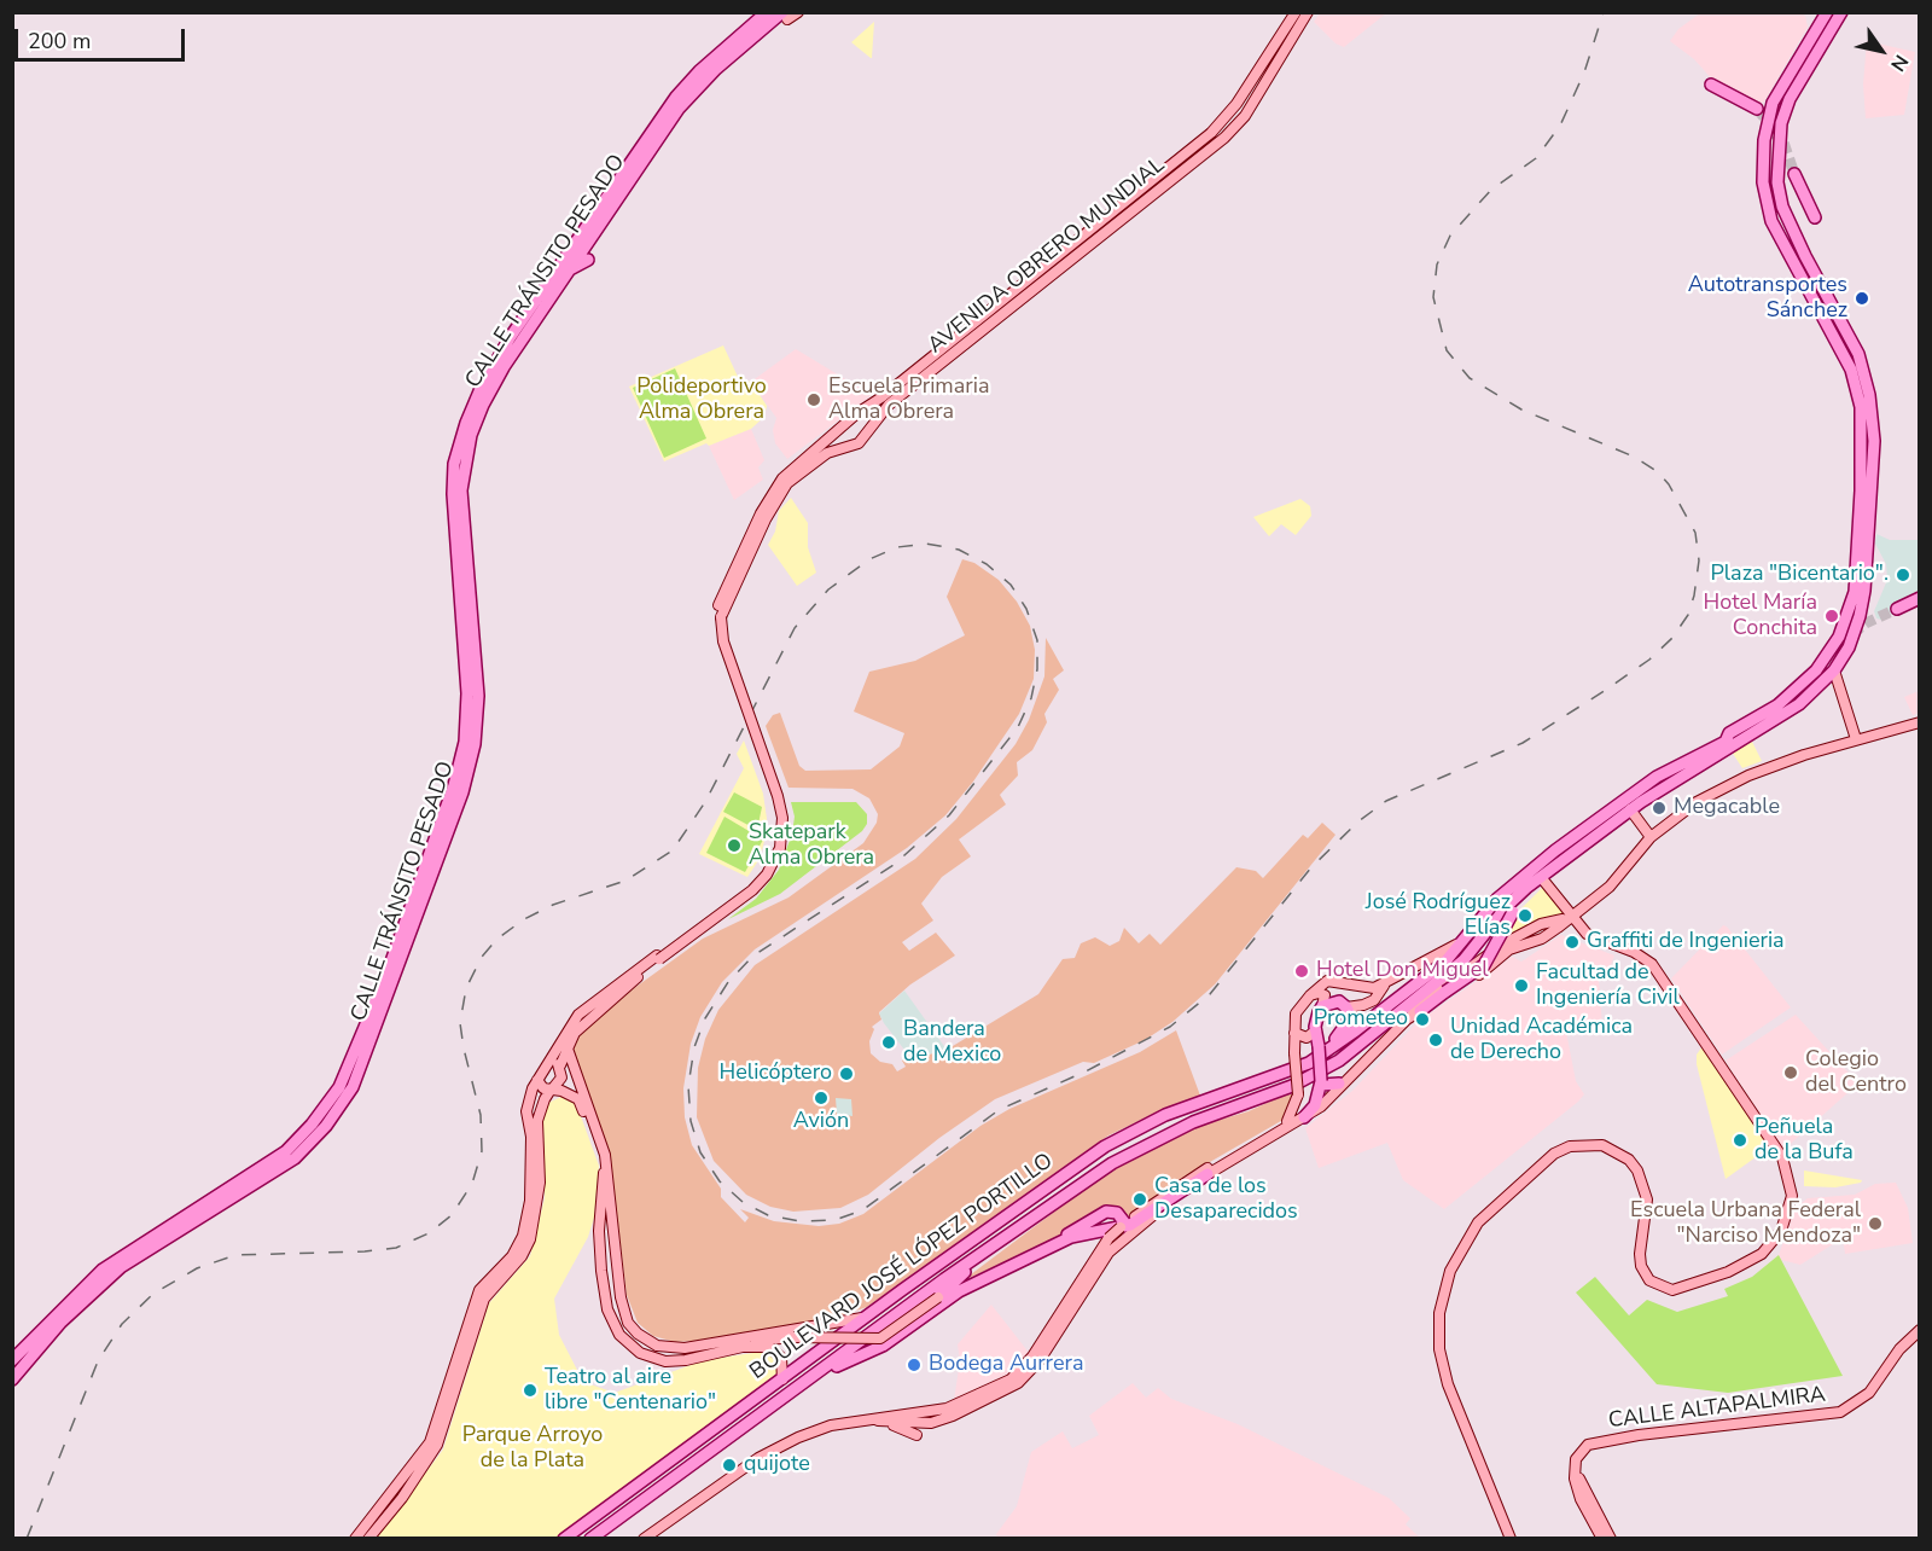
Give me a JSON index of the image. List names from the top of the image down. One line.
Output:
{"streets":{"main road":["AVENIDA OBRERO MUNDIAL","CALLE TRÁNSITO PESADO","BOULEVARD JOSÉ LÓPEZ PORTILLO","CALLE ALTAPALMIRA"]},"parks":["Polideportivo Alma Obrera","Parque Arroyo de la Plata"],"places":["Autotransportes Sánchez","Escuela Primaria Alma Obrera","Plaza \"Bicentario\".","Hotel María Conchita","Megacable","Skatepark Alma Obrera","José Rodríguez Elías","Graffiti de Ingenieria","Hotel Don Miguel","Facultad de Ingeniería Civil","Prometeo","Unidad Académica de Derecho","Bandera de Mexico","Colegio del Centro","Helicóptero","Avión","Peñuela de la Bufa","Casa de los Desaparecidos","Escuela Urbana Federal \"Narciso Mendoza\"","Bodega Aurrera","Teatro al aire libre \"Centenario\"","quijote"],"scale_bar":"200 m","north":"bottom right"}
